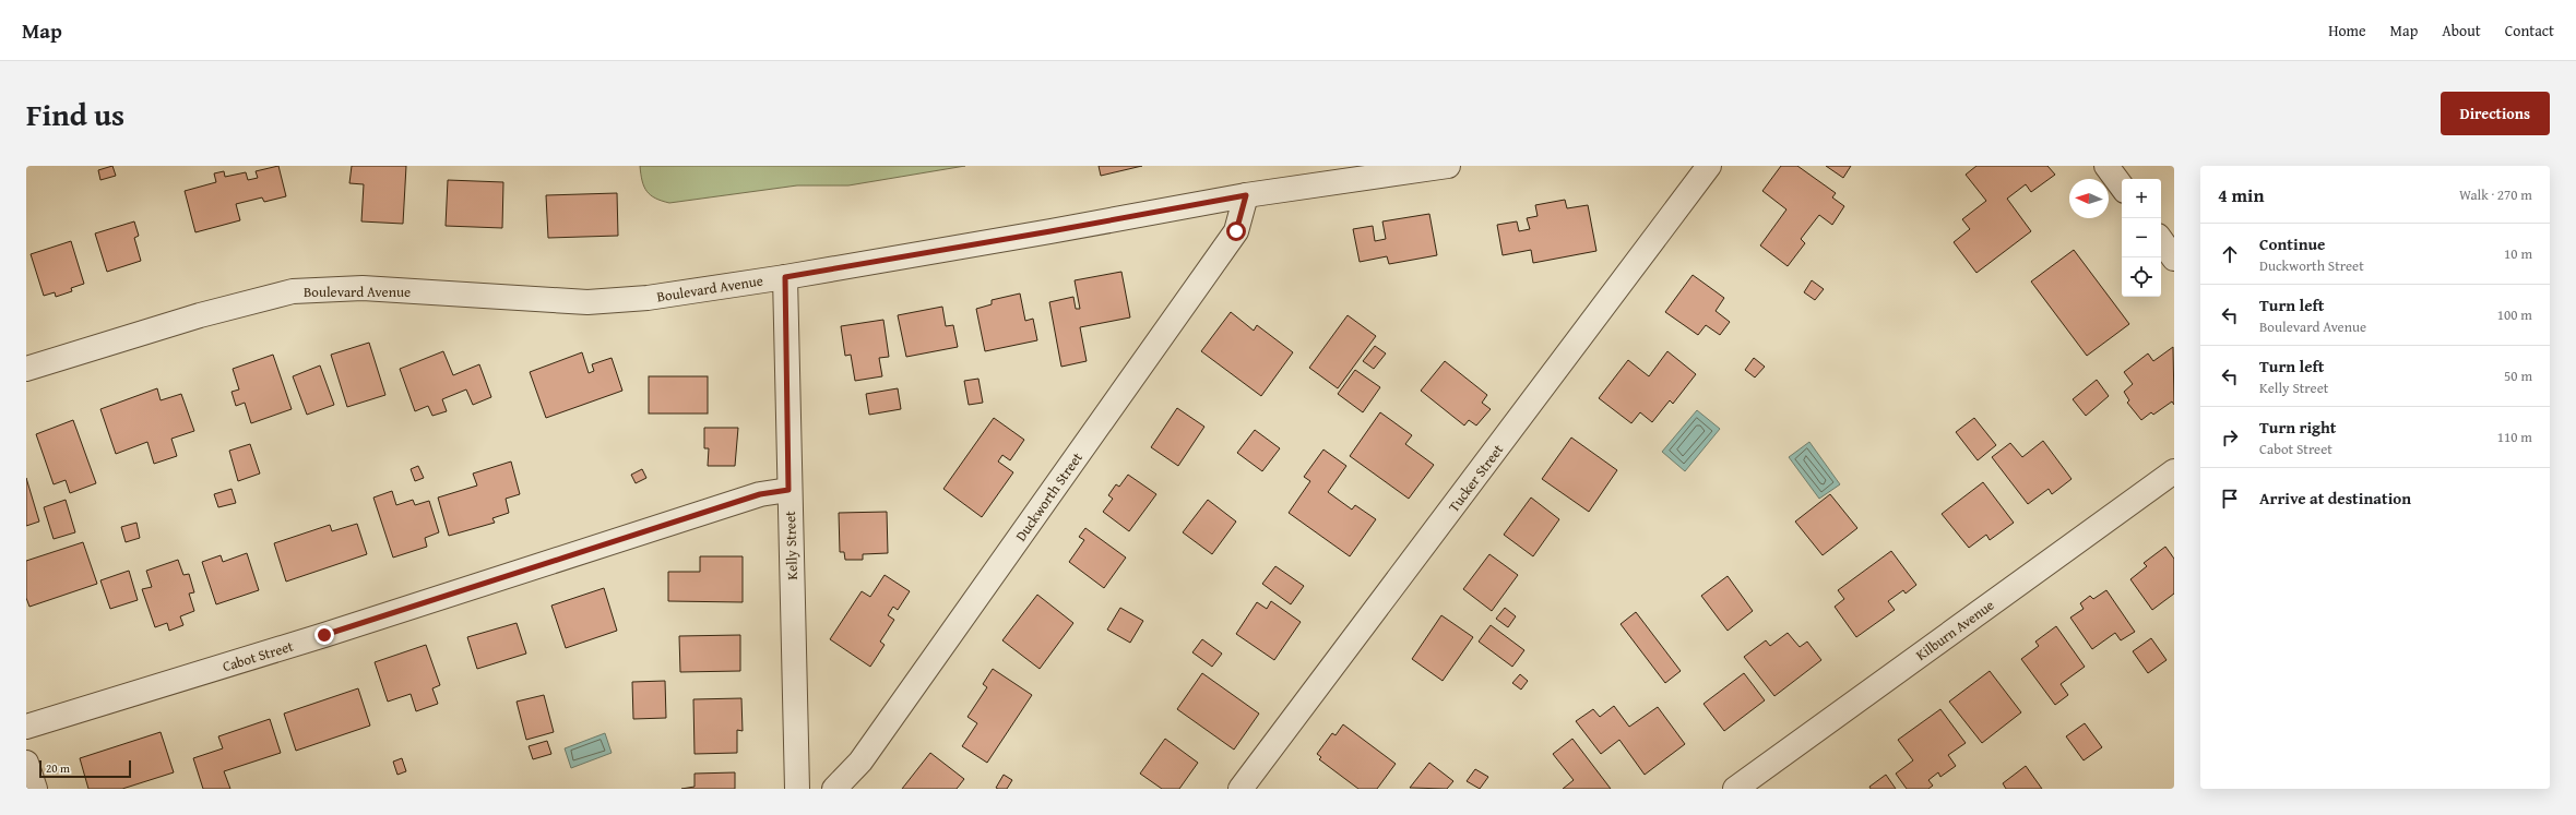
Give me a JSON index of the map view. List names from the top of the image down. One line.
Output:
{"streets":{"street":["Boulevard Avenue","Tucker Street","Duckworth Street","Kelly Street","Kilburn Avenue","Cabot Street"]},"crossings":[["Boulevard Avenue","Duckworth Street"],["Boulevard Avenue","Kelly Street"],["Kelly Street","Cabot Street"]],"scale_bar":"20 m","north":"left","page":{"header":"Map","nav":["Home","Map","About","Contact"],"title":"Find us","buttons":"Directions","heading":["4 min","Walk · 270 m"],"map_buttons":["+","−"],"list":[["Continue","Duckworth Street","10 m"],["Turn left","Boulevard Avenue","100 m"],["Turn left","Kelly Street","50 m"],["Turn right","Cabot Street","110 m"],"Arrive at destination"],"scale":"20 m"}}
